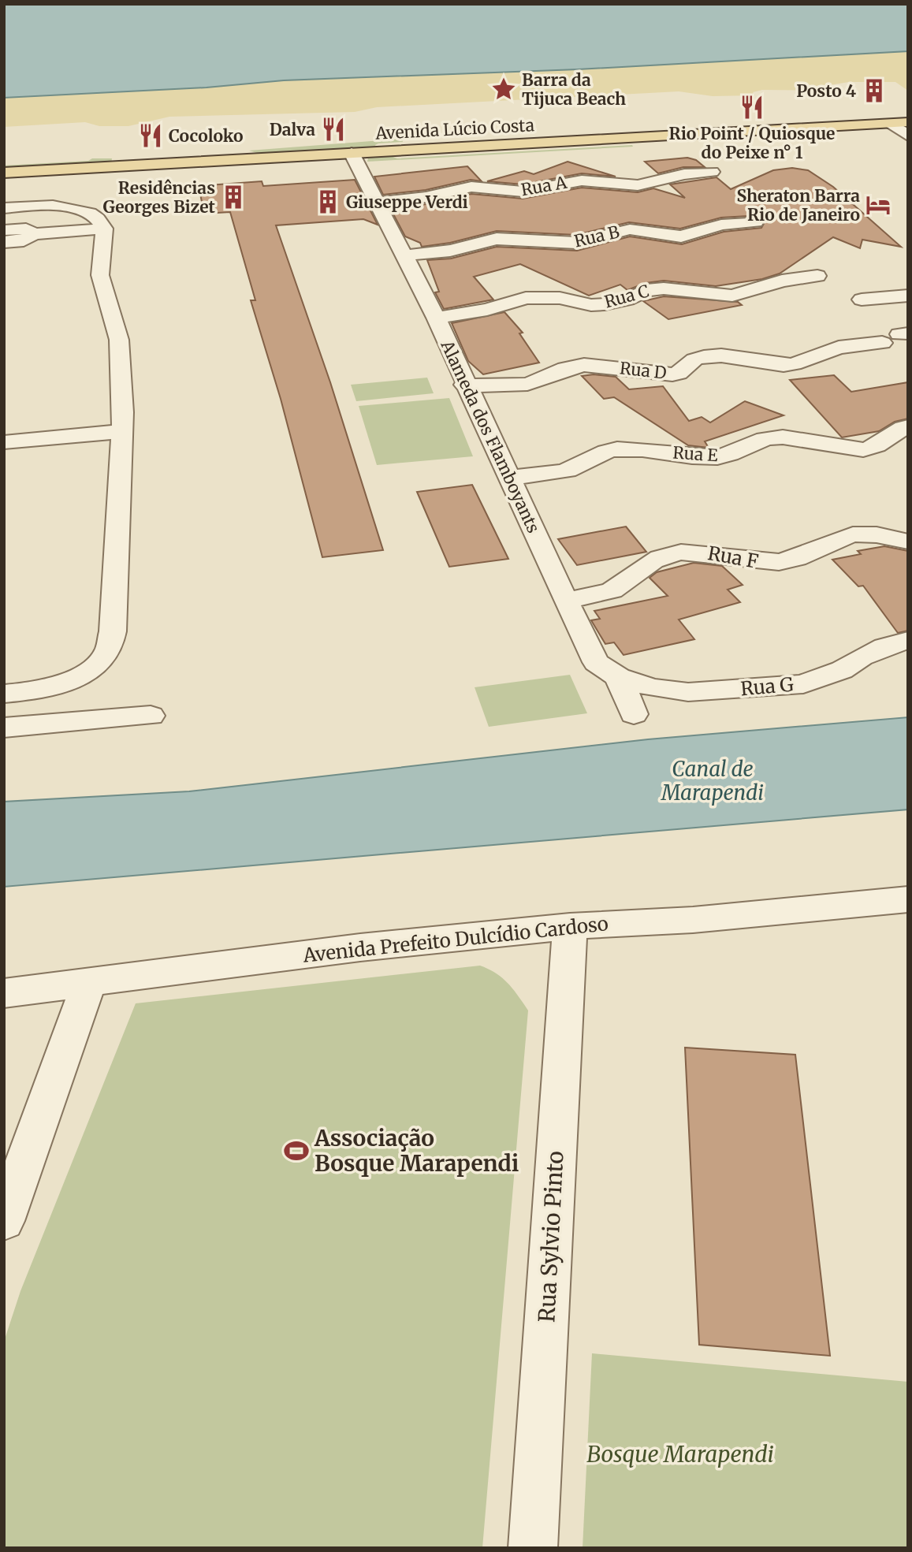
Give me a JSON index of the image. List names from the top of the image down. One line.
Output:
{"streets":{"main road":["Avenida Lúcio Costa"],"street":["Rua A","Rua B","Rua C","Rua D","Alameda dos Flamboyants","Rua E","Rua F","Rua G","Avenida Prefeito Dulcídio Cardoso","Rua Sylvio Pinto"]},"crossings":[["Avenida Lúcio Costa","Alameda dos Flamboyants"],["Rua A","Alameda dos Flamboyants"],["Rua B","Alameda dos Flamboyants"],["Rua C","Alameda dos Flamboyants"],["Rua D","Alameda dos Flamboyants"],["Alameda dos Flamboyants","Rua E"],["Alameda dos Flamboyants","Rua F"],["Alameda dos Flamboyants","Rua G"],["Avenida Prefeito Dulcídio Cardoso","Rua Sylvio Pinto"]],"water":["Canal de Marapendi"],"parks":["Bosque Marapendi"],"places":{"place":["Barra da Tijuca Beach"],"building":["Posto 4","Residências Georges Bizet","Giuseppe Verdi"],"restaurant":["Rio Point / Quiosque do Peixe n° 1","Dalva","Cocoloko"],"hotel":["Sheraton Barra Rio de Janeiro"],"sports":["Associação Bosque Marapendi"]}}
